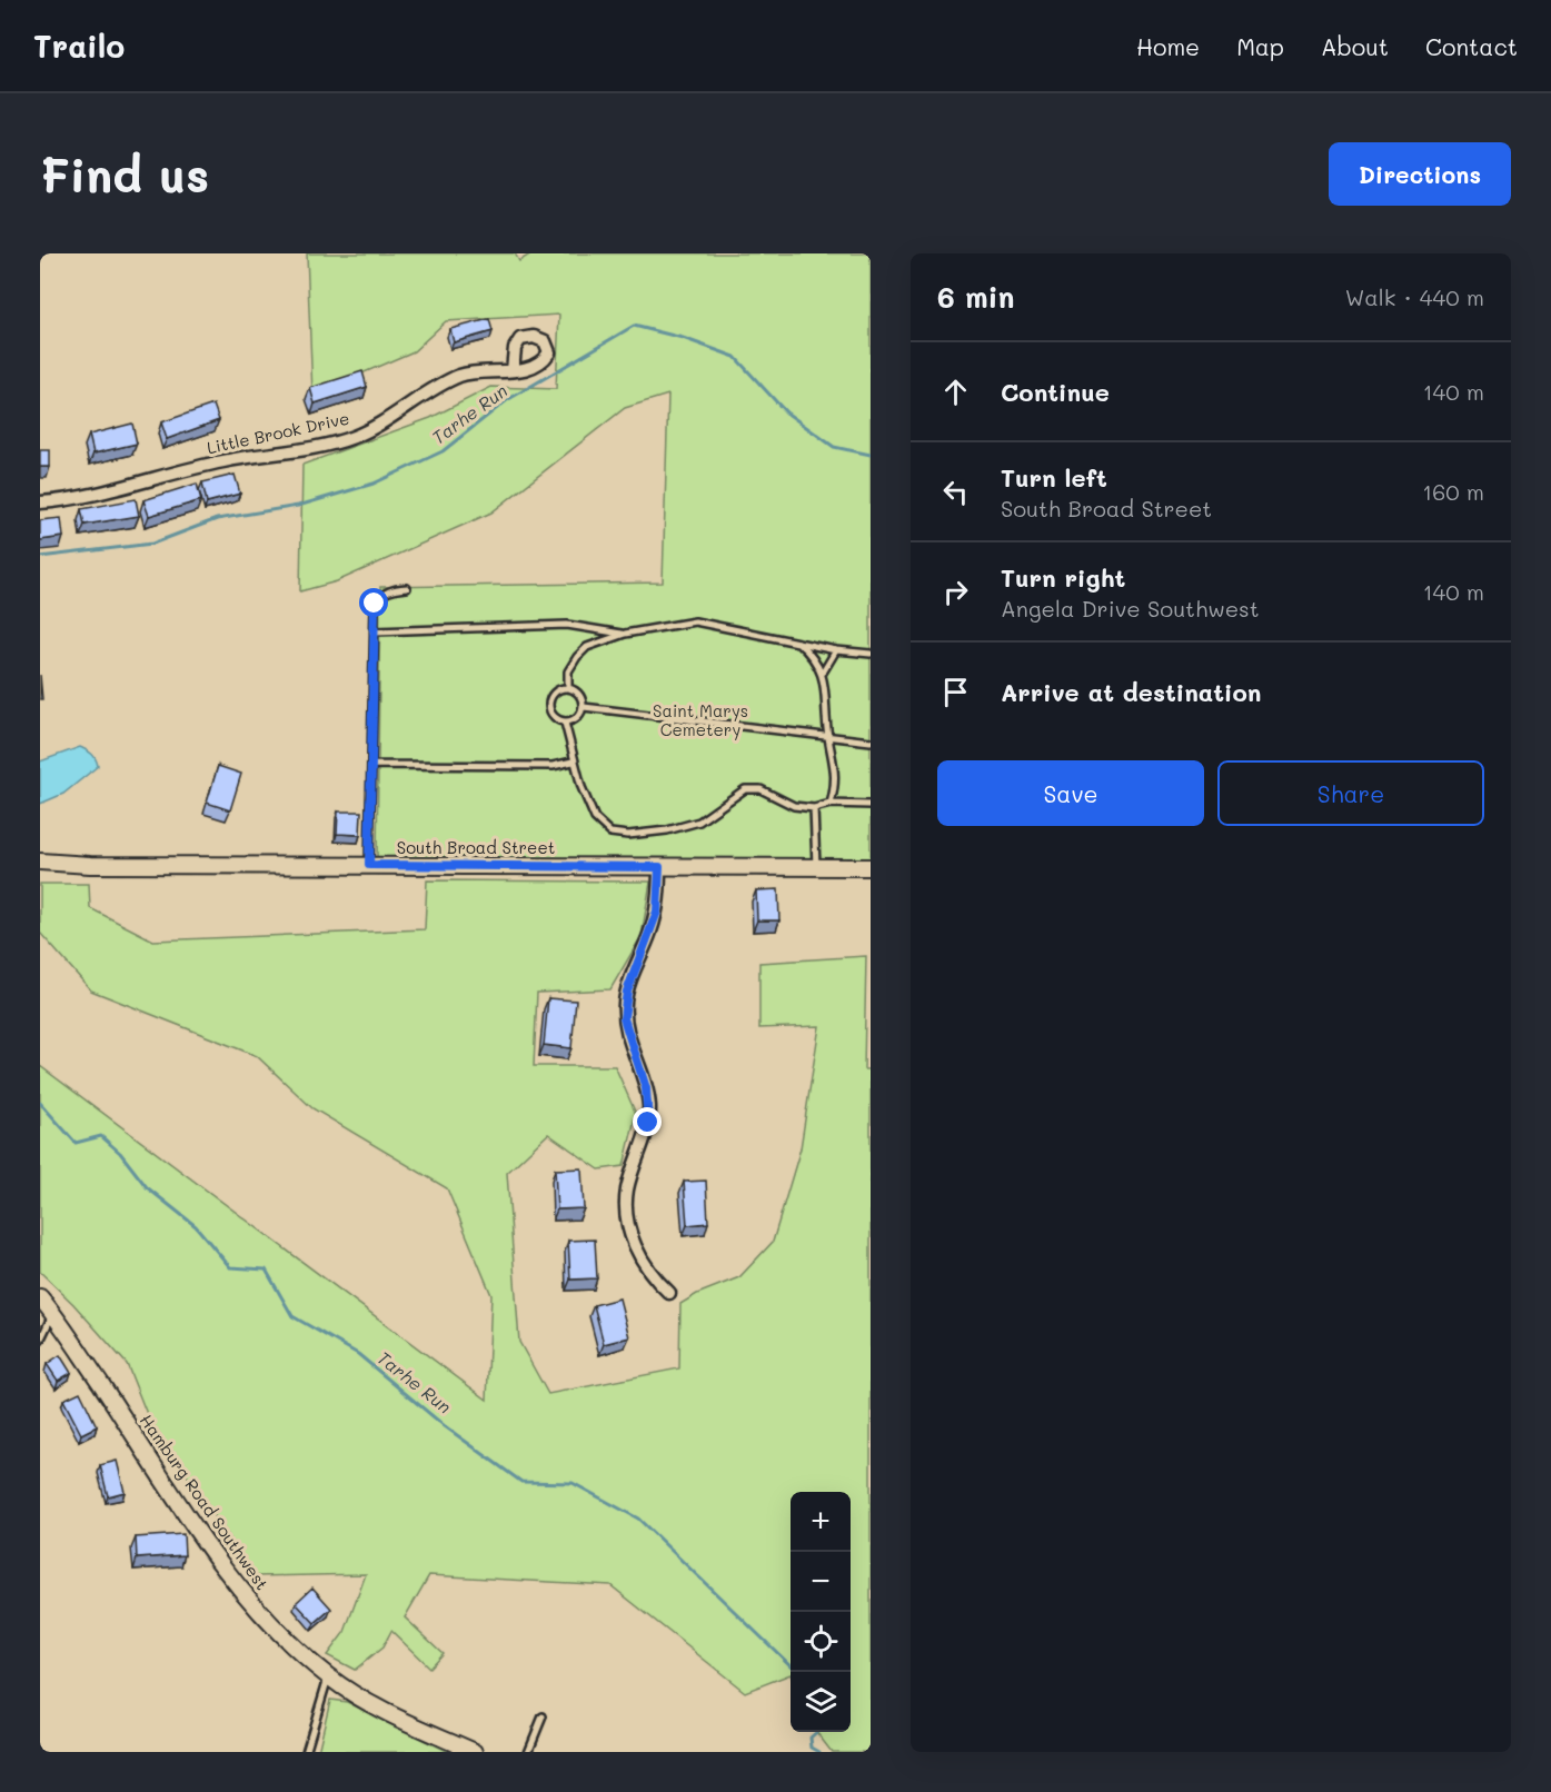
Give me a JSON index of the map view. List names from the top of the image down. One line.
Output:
{"streets":{"street":["Little Brook Drive","South Broad Street","Hamburg Road Southwest"]},"water":["Tarhe Run"],"parks":["Saint Marys Cemetery"],"page":{"header":"Trailo","nav":["Home","Map","About","Contact"],"buttons":["Directions",["Save","Share"]],"title":"Find us","heading":["6 min","Walk · 440 m"],"list":[["Continue","140 m"],["Turn left","South Broad Street","160 m"],["Turn right","Angela Drive Southwest","140 m"],"Arrive at destination"],"map_buttons":["+","−"]}}
